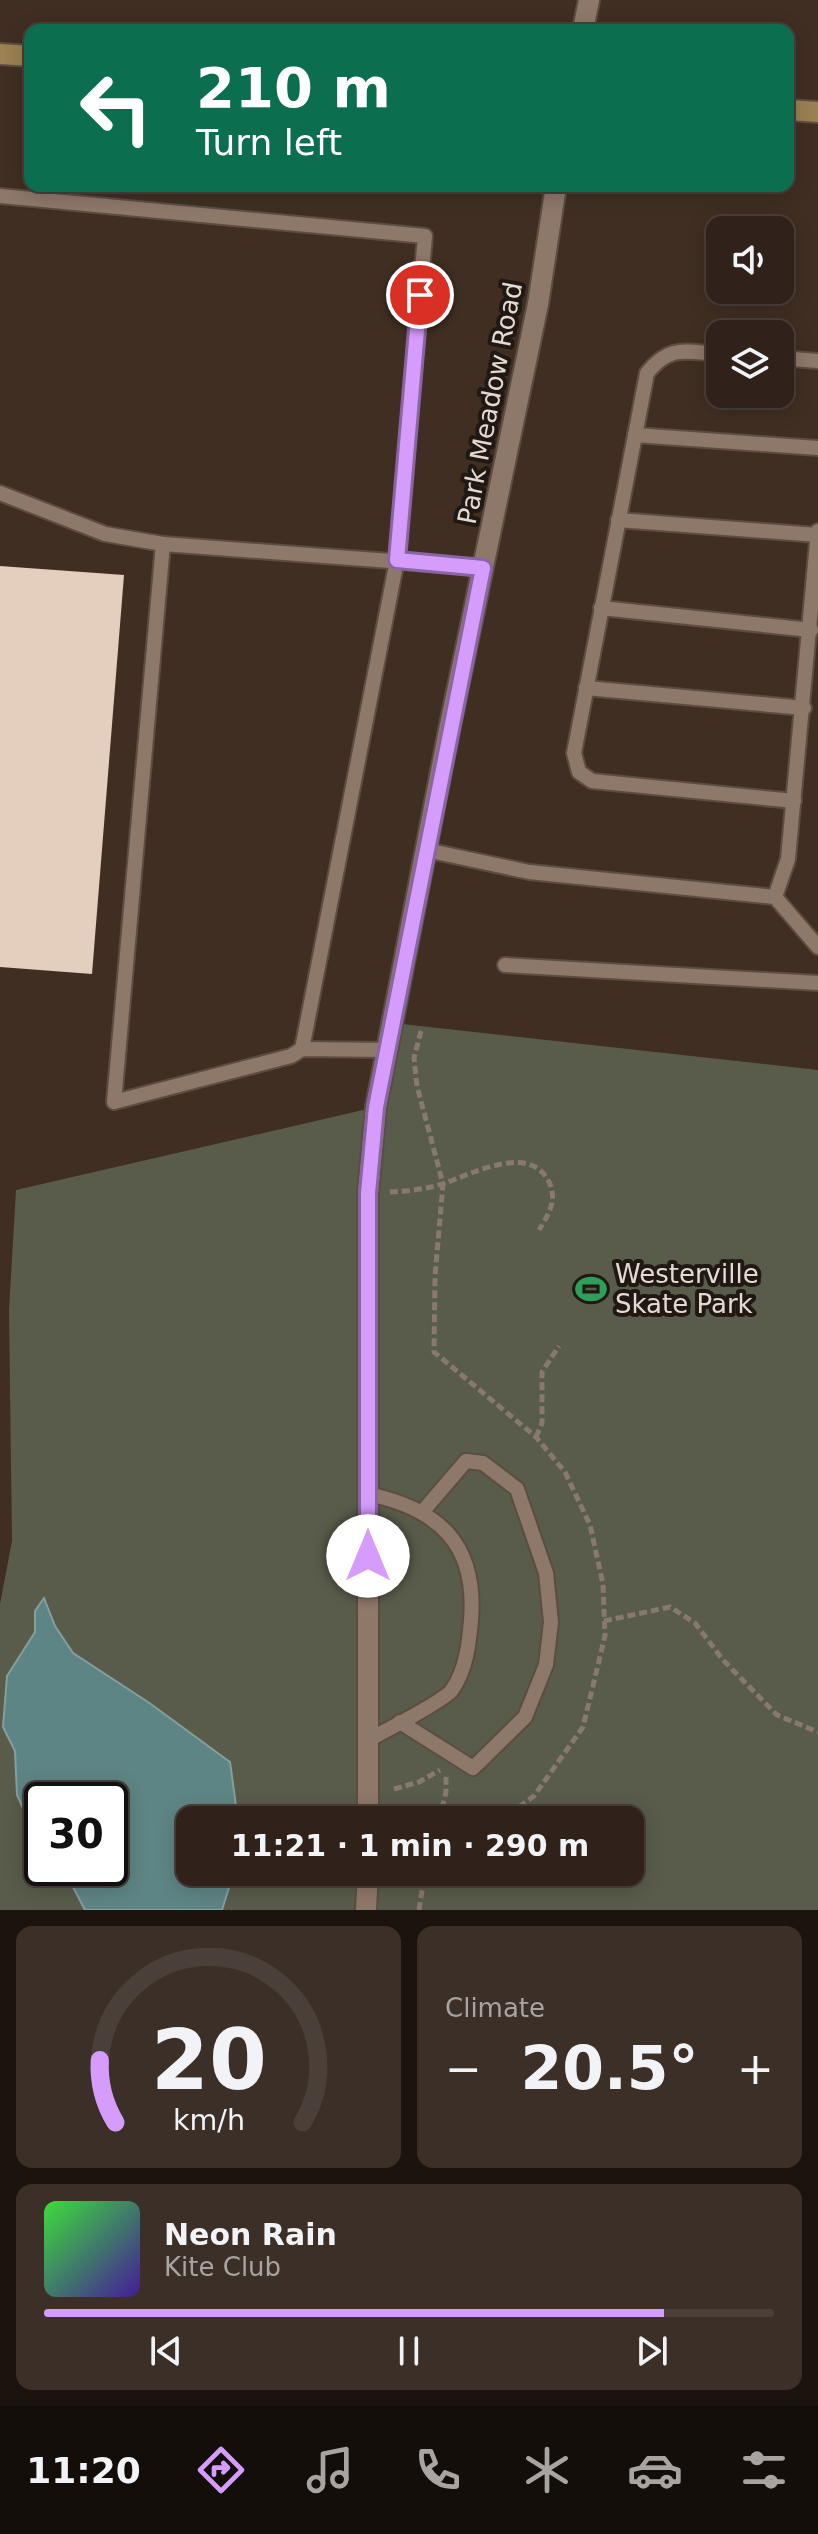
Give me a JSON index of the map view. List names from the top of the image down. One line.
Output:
{"streets":{"street":["Park Meadow Road"]},"places":{"sports":["Westerville Skate Park"]},"page":{"turn":["210 m","Turn left"],"limit":"30","trip":"11:21 · 1 min · 290 m","tile":"Climate","heat":["−","20.5°","+"],"song":["Neon Rain","Kite Club"],"tabs":"11:20","gauge":["20","km/h"]}}
